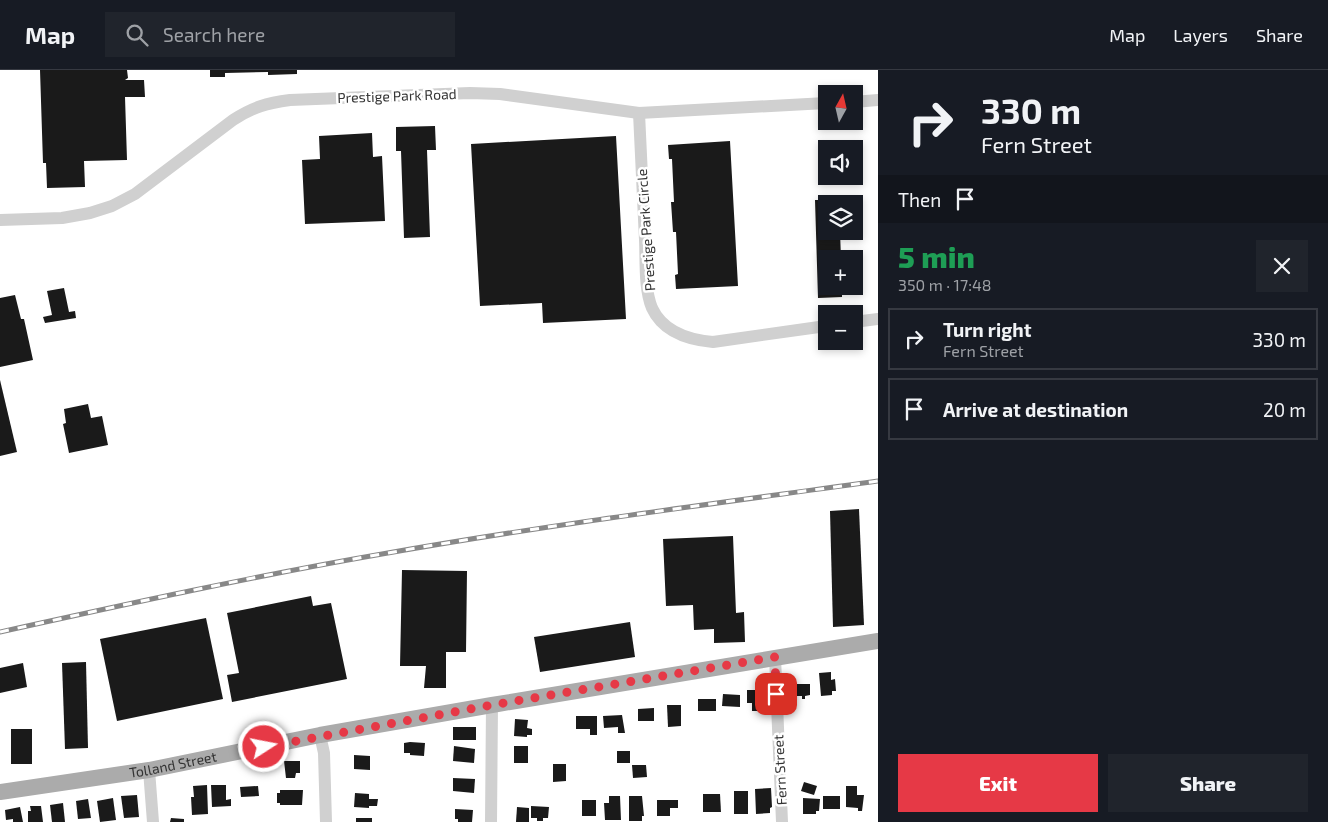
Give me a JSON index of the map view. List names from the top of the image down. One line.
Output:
{"streets":{"main road":["Tolland Street"],"street":["Prestige Park Road","Prestige Park Circle","Fern Street"]},"crossings":[["Prestige Park Road","Prestige Park Circle"],["Tolland Street","Fern Street"]],"north":"top","page":{"header":"Map","search":"Search here","nav":["Map","Layers","Share"],"turn":["330 m","Fern Street"],"map_buttons":["+","−"],"then":"Then","heading":["5 min","350 m · 17:48"],"list":[{"name":"Turn right","note":"Fern Street","value":"330 m"},{"name":"Arrive at destination","value":"20 m"}],"buttons":["Exit","Share"]}}
